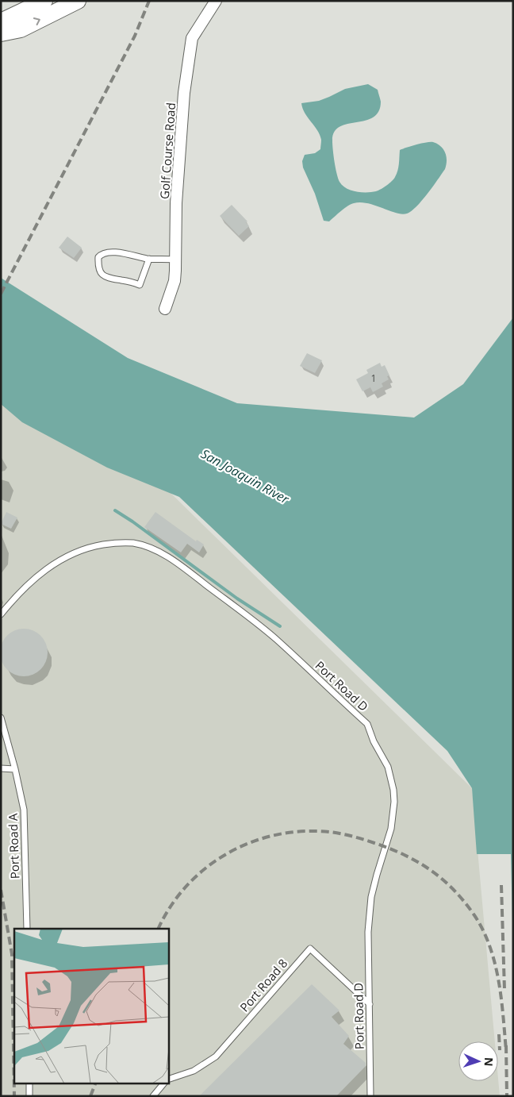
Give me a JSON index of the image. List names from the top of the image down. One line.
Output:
{"streets":{"street":["Golf Course Road"],"lane":["Port Road D","Port Road A","Port Road 8"]},"crossings":[["Port Road D","Port Road 8"]],"water":["San Joaquin River"],"house_numbers":["1"],"north":"right"}
